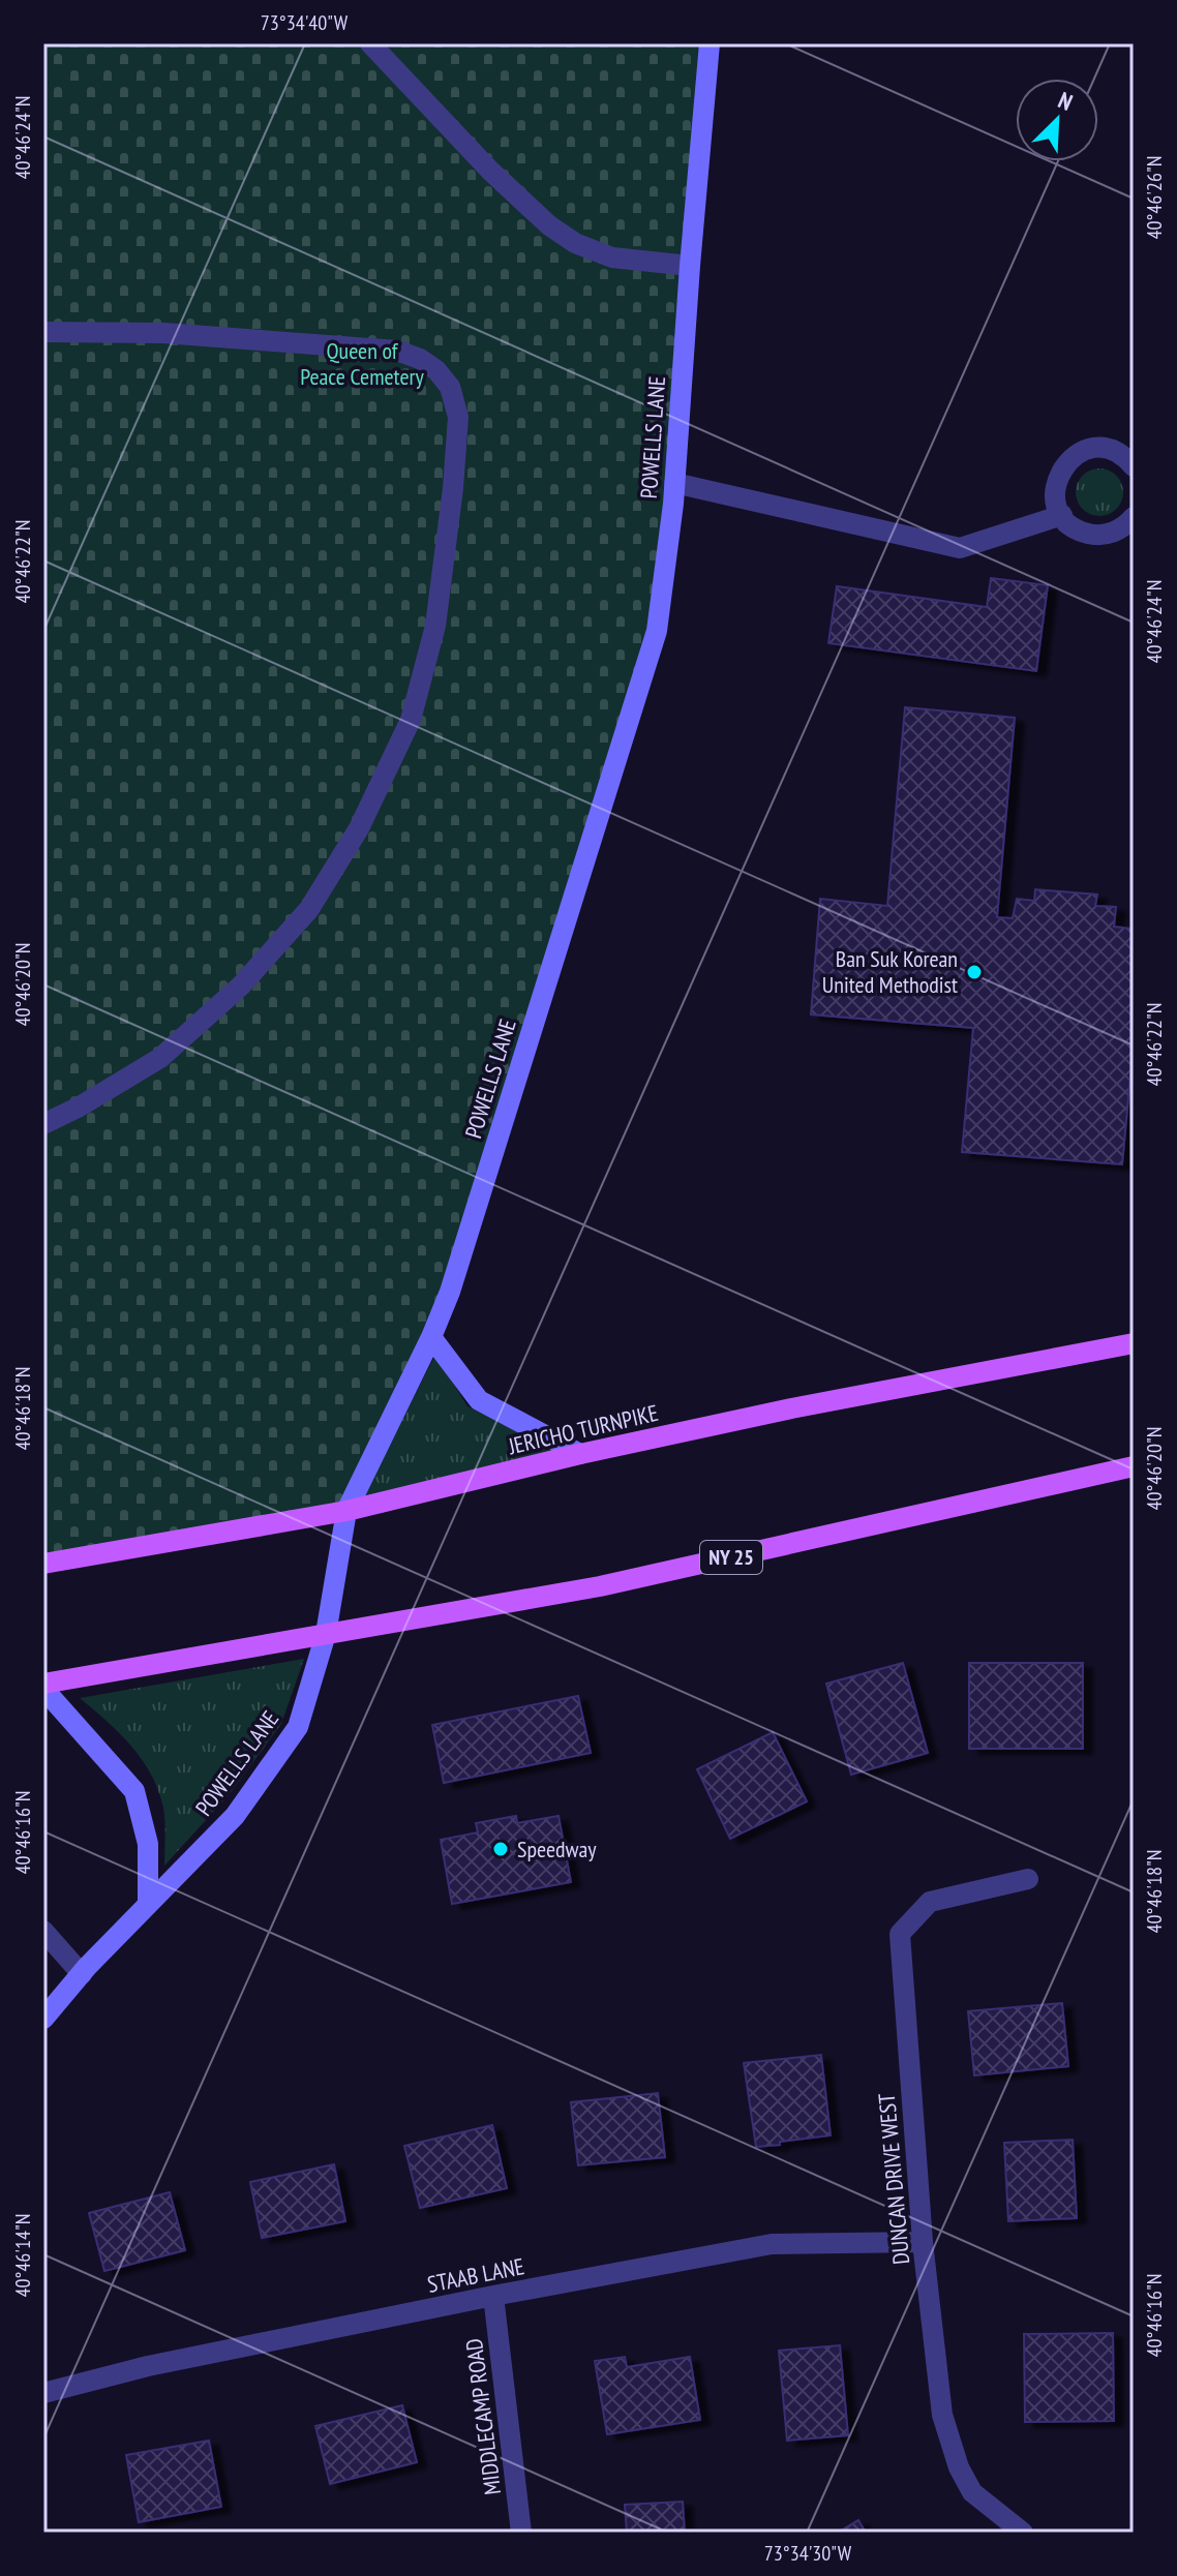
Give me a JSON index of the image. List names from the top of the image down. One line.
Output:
{"streets":{"main road":["JERICHO TURNPIKE","NY 25"],"street":["POWELLS LANE","DUNCAN DRIVE WEST","STAAB LANE","MIDDLECAMP ROAD"]},"crossings":[["POWELLS LANE","JERICHO TURNPIKE"],["POWELLS LANE","NY 25"],["DUNCAN DRIVE WEST","STAAB LANE"],["STAAB LANE","MIDDLECAMP ROAD"]],"parks":["Queen of Peace Cemetery"],"places":["Ban Suk Korean United Methodist","Speedway"],"north":"top right","coordinates":["73°34'40\"W","40°46'24\"N","40°46'26\"N","40°46'22\"N","40°46'20\"N","40°46'18\"N","40°46'16\"N","40°46'14\"N","73°34'30\"W"]}
